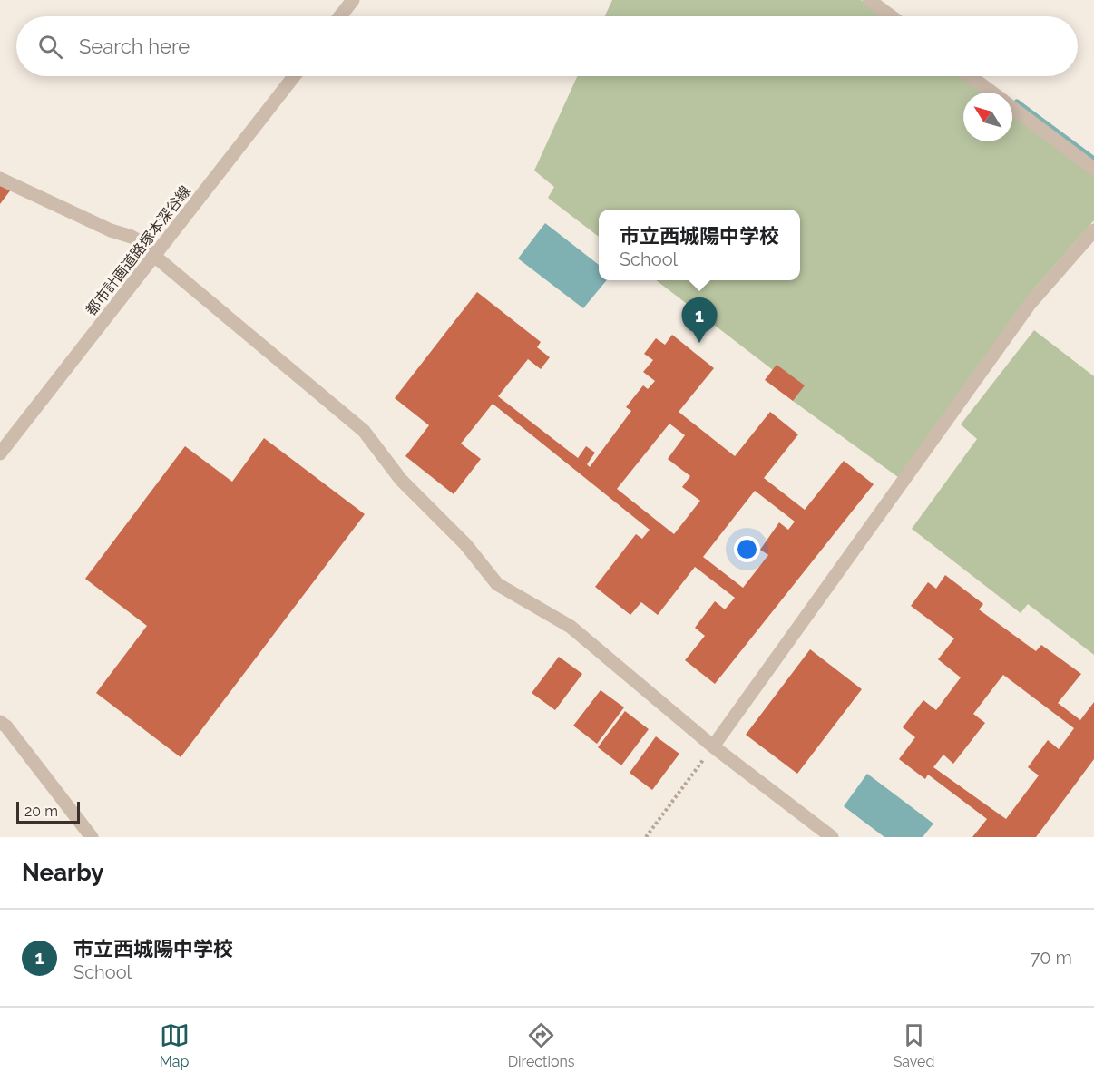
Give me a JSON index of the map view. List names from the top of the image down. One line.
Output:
{"streets":{"street":["都市計画道路塚本深谷線"]},"scale_bar":"20 m","north":"top left","page":{"search":"Search here","popup":["市立西城陽中学校","School"],"pins":"1","scale":"20 m","heading":"Nearby","list":[{"mark":"1","name":"市立西城陽中学校","note":"School","value":"70 m"}],"nav":["Map","Directions","Saved"]}}
